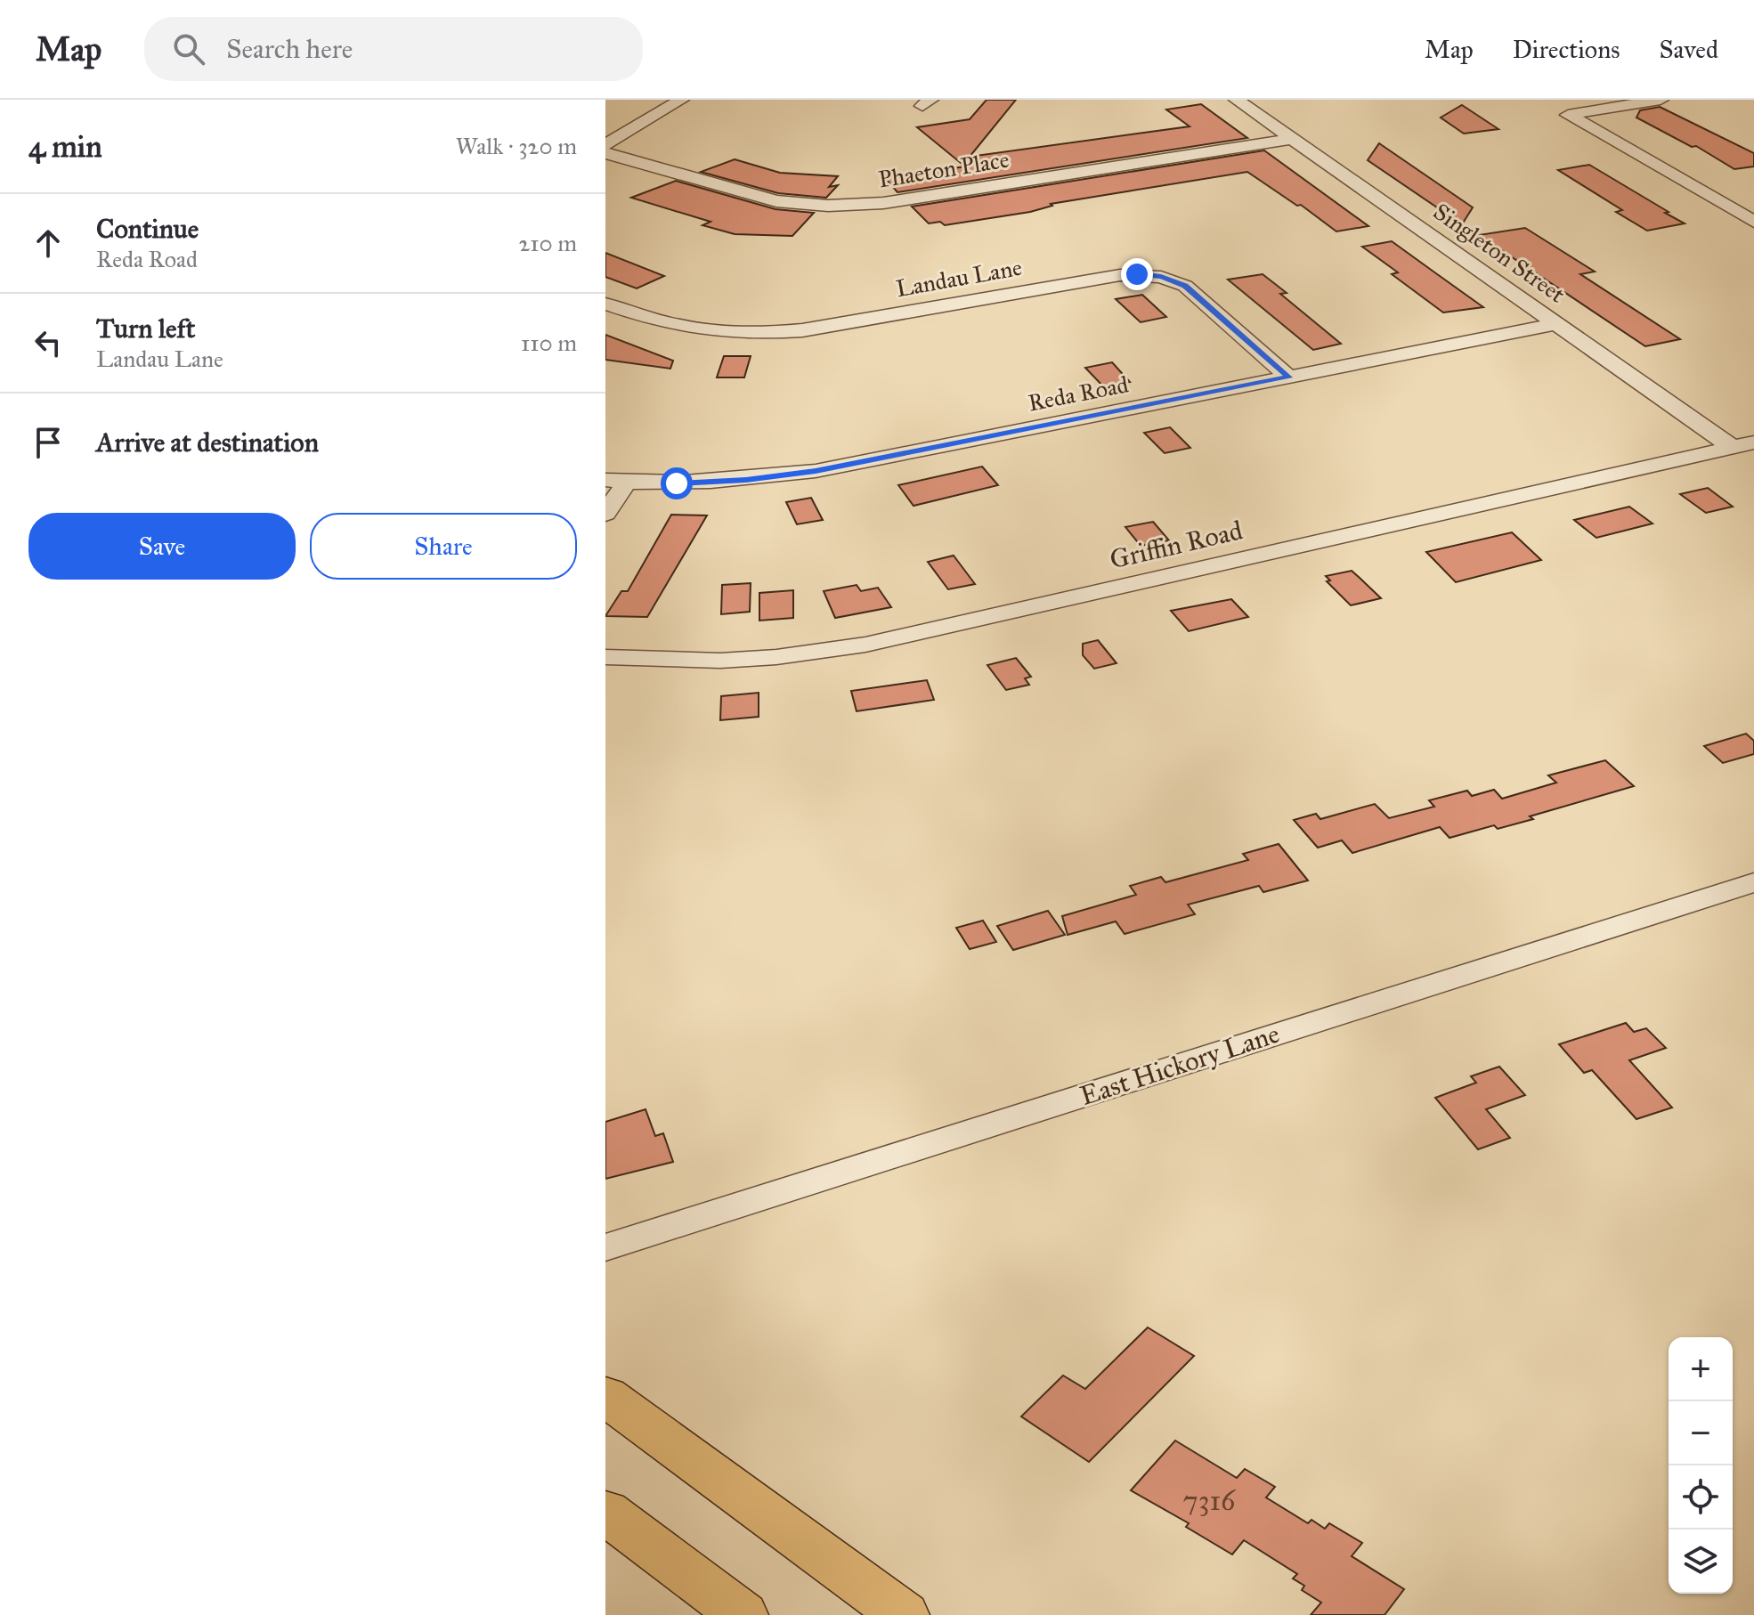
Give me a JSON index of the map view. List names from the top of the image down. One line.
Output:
{"streets":{"street":["Phaeton Place","Singleton Street","Landau Lane","Reda Road","Griffin Road","East Hickory Lane"]},"crossings":[["Phaeton Place","Singleton Street"],["Singleton Street","Reda Road"],["Singleton Street","Griffin Road"],["Landau Lane","Reda Road"]],"house_numbers":["7316"],"page":{"header":"Map","search":"Search here","nav":["Map","Directions","Saved"],"heading":["4 min","Walk · 320 m"],"list":[["Continue","Reda Road","210 m"],["Turn left","Landau Lane","110 m"],"Arrive at destination"],"buttons":["Save","Share"],"map_buttons":["+","−"]}}
